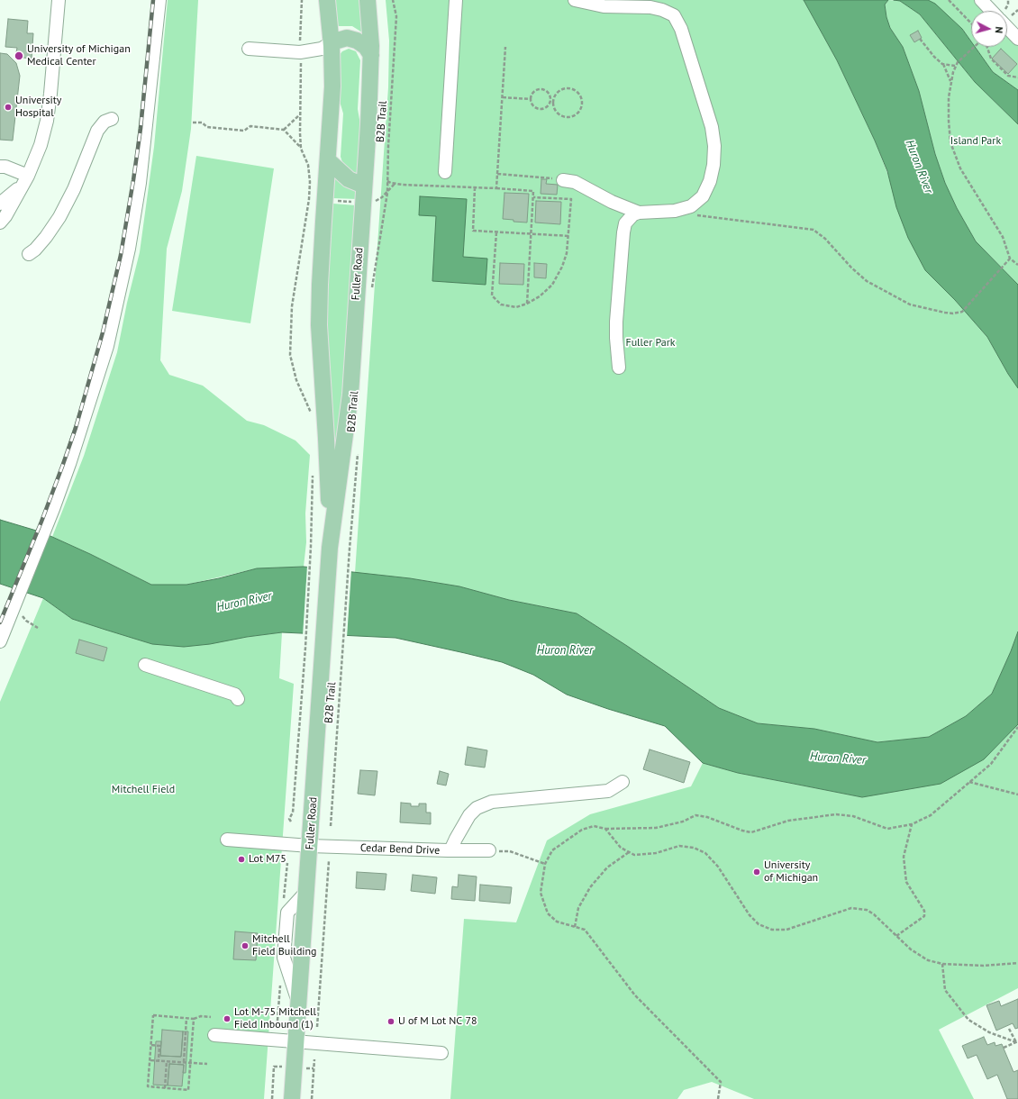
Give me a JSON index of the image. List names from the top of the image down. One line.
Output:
{"streets":{"main road":["Fuller Road"],"street":["Cedar Bend Drive"],"path":["B2B Trail"]},"crossings":[["Fuller Road","Cedar Bend Drive"]],"water":["Huron River"],"parks":["Island Park","Fuller Park","Mitchell Field"],"places":["University of Michigan Medical Center","University Hospital","Lot M75","University of Michigan","Mitchell Field Building","Lot M-75 Mitchell Field Inbound (1)","U of M Lot NC 78"],"north":"right"}
